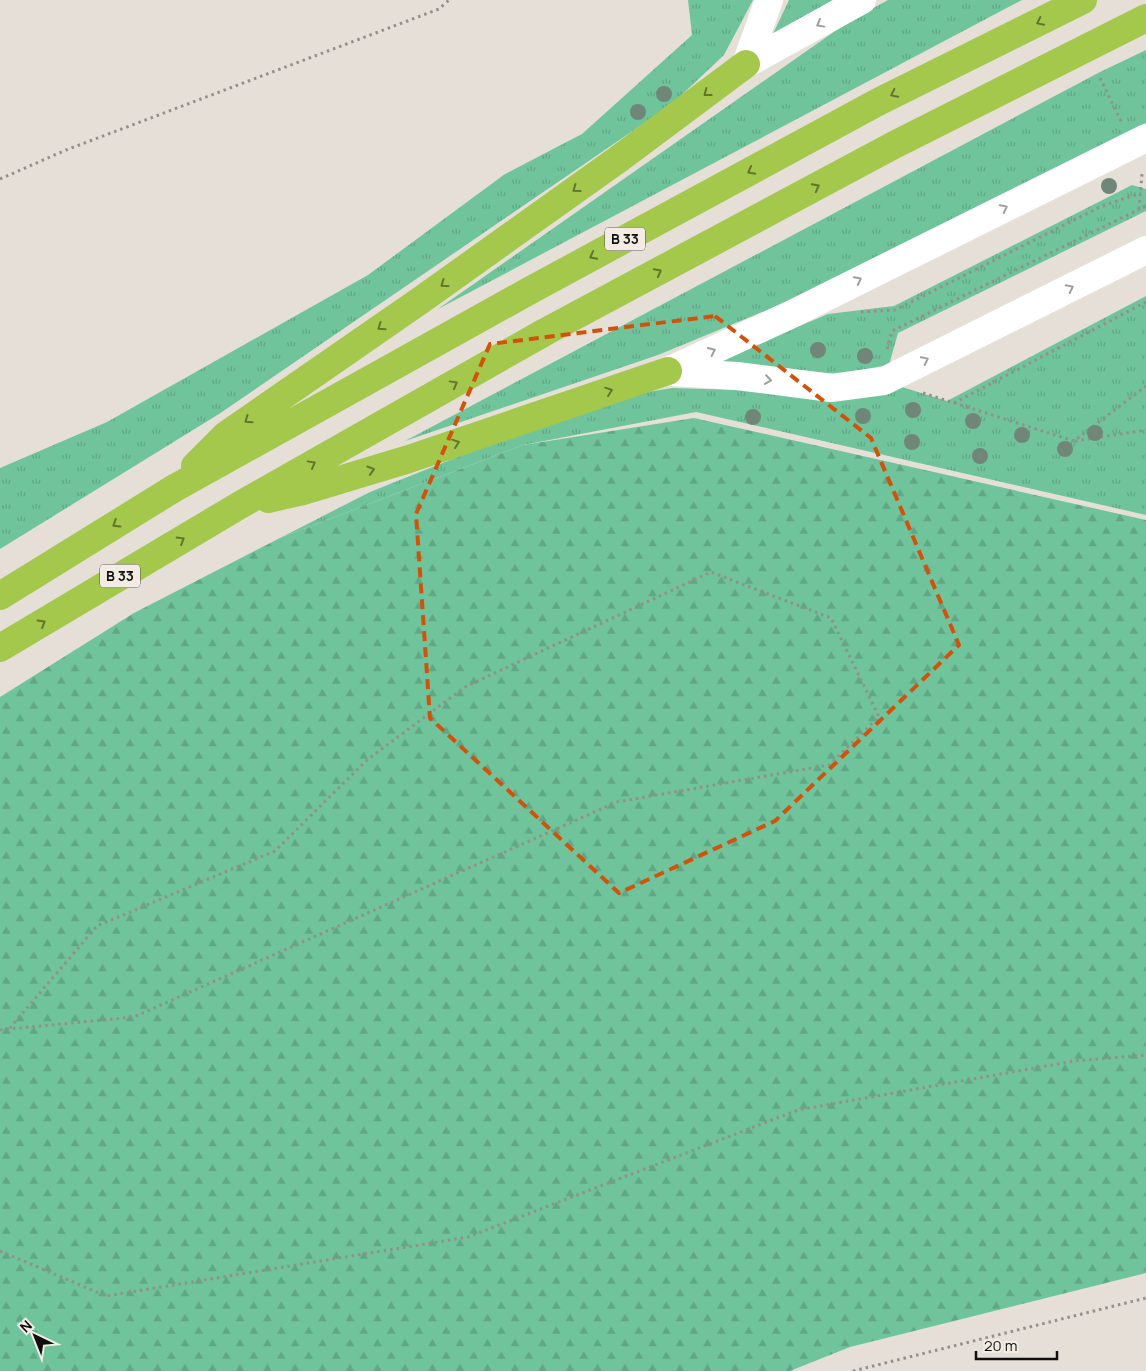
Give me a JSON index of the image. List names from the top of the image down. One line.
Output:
{"streets":{"highway":["B 33"]},"scale_bar":"20 m","north":"top left"}
